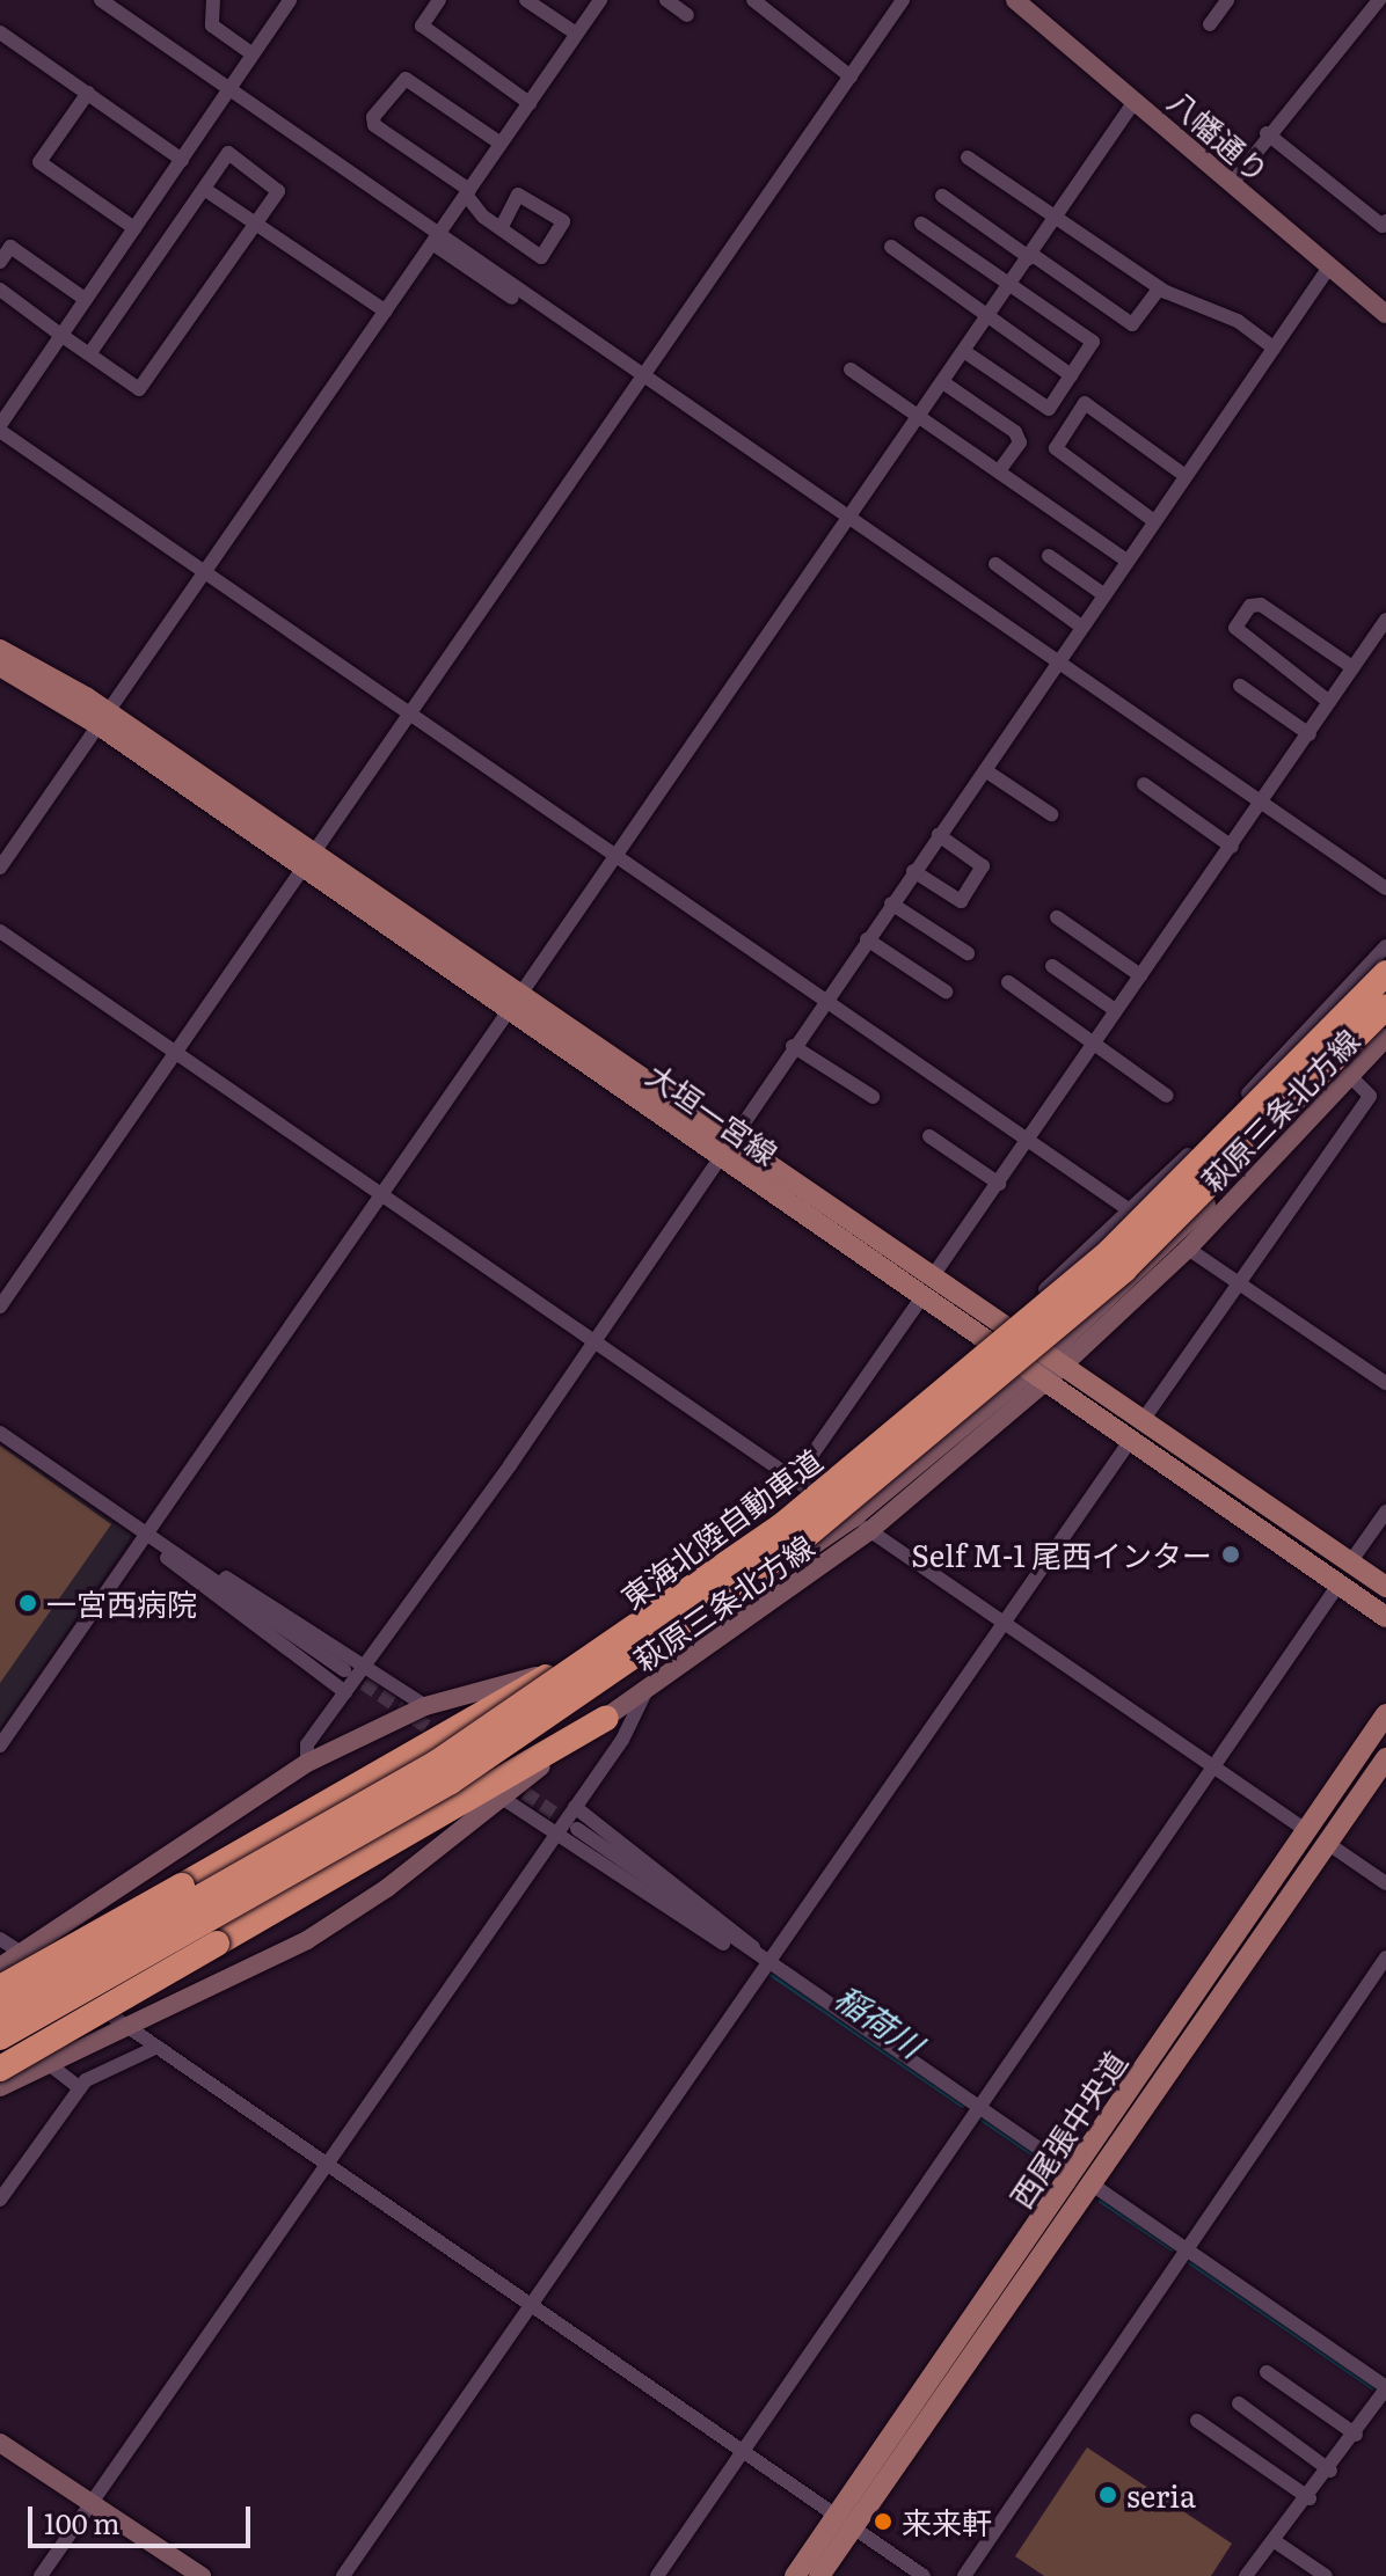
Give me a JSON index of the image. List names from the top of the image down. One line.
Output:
{"streets":{"highway":["東海北陸自動車道"],"main road":["八幡通り","萩原三条北方線","大垣一宮線","西尾張中央道"]},"crossings":[["萩原三条北方線","大垣一宮線"]],"water":["稲荷川"],"places":["Self M-1 尾西インター","一宮西病院","seria","来来軒"],"scale_bar":"100 m"}
